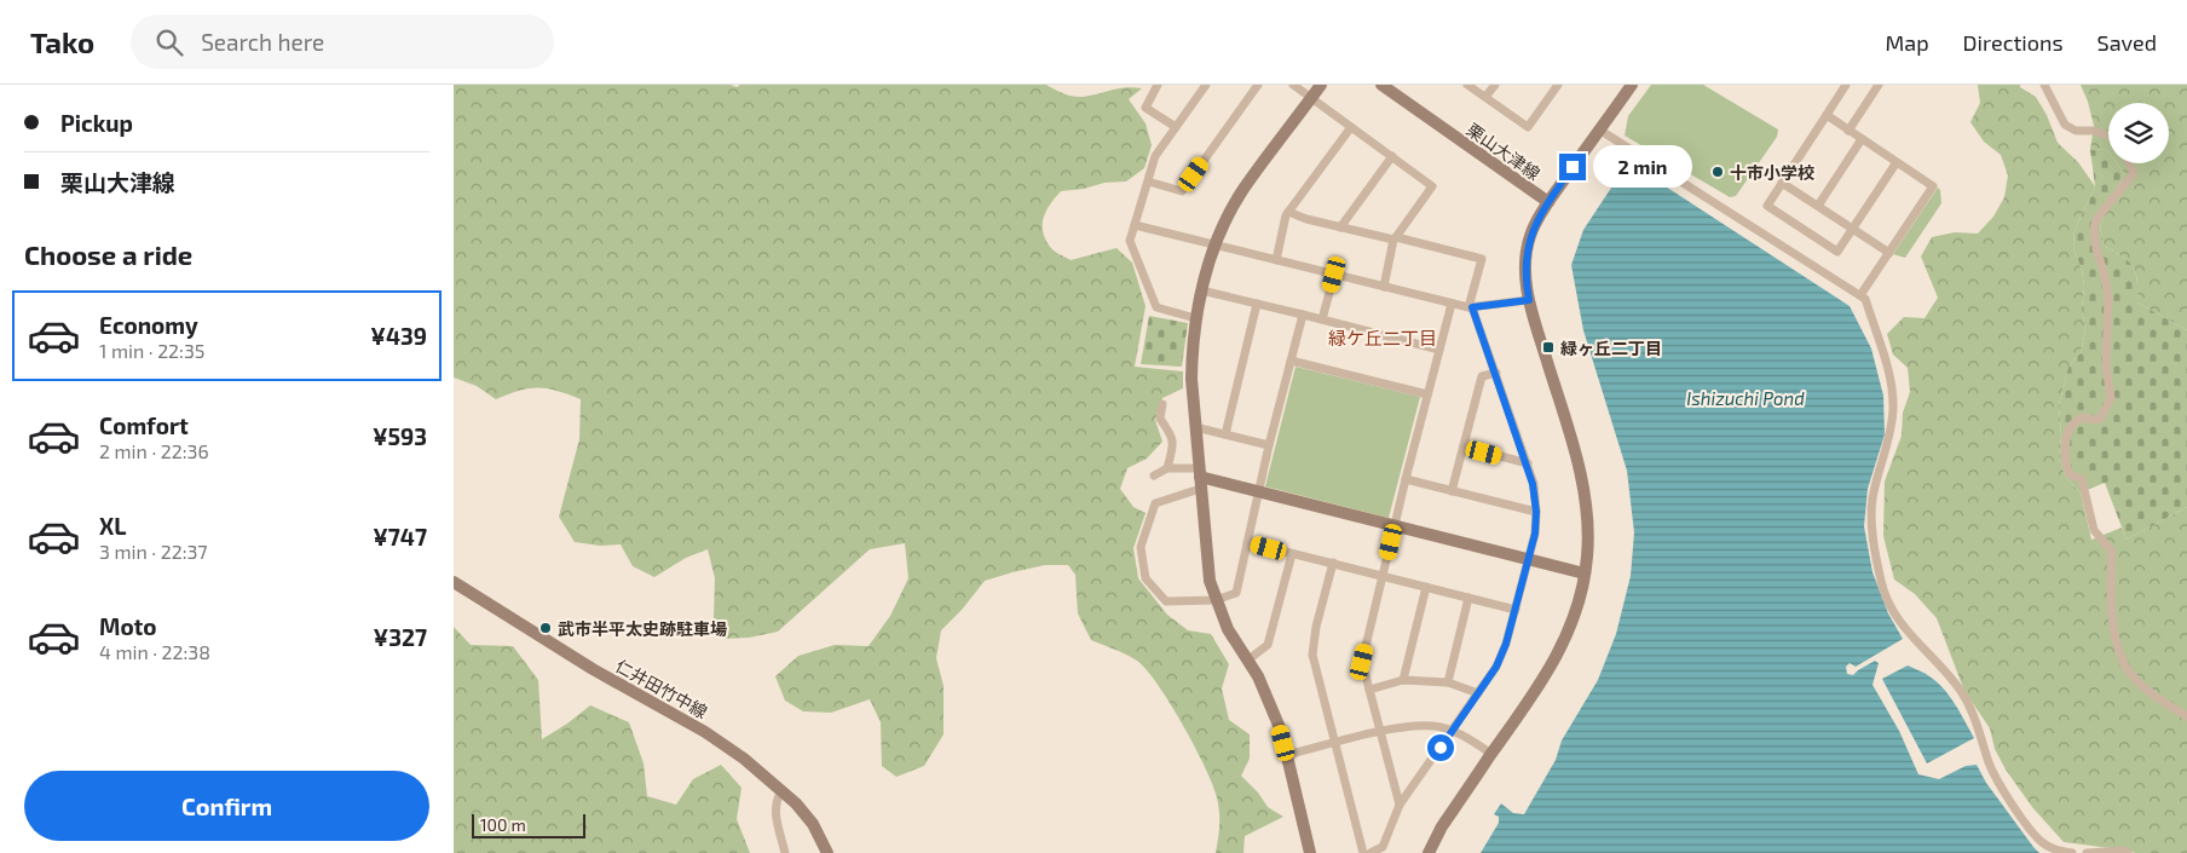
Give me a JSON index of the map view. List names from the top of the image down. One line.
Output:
{"streets":{"street":["栗山大津線","仁井田竹中線"]},"districts":["緑ケ丘二丁目"],"water":["Ishizuchi Pond"],"places":{"other":["十市小学校","武市半平太史跡駐車場"],"transit":["緑ヶ丘二丁目"]},"scale_bar":"100 m","page":{"header":"Tako","search":"Search here","nav":["Map","Directions","Saved"],"banner":["Pickup","栗山大津線"],"bubble":"2 min","heading":"Choose a ride","list":[{"name":"Economy","note":"1 min · 22:35","value":"¥439"},{"name":"Comfort","note":"2 min · 22:36","value":"¥593"},{"name":"XL","note":"3 min · 22:37","value":"¥747"},{"name":"Moto","note":"4 min · 22:38","value":"¥327"}],"buttons":"Confirm","scale":"100 m"}}
